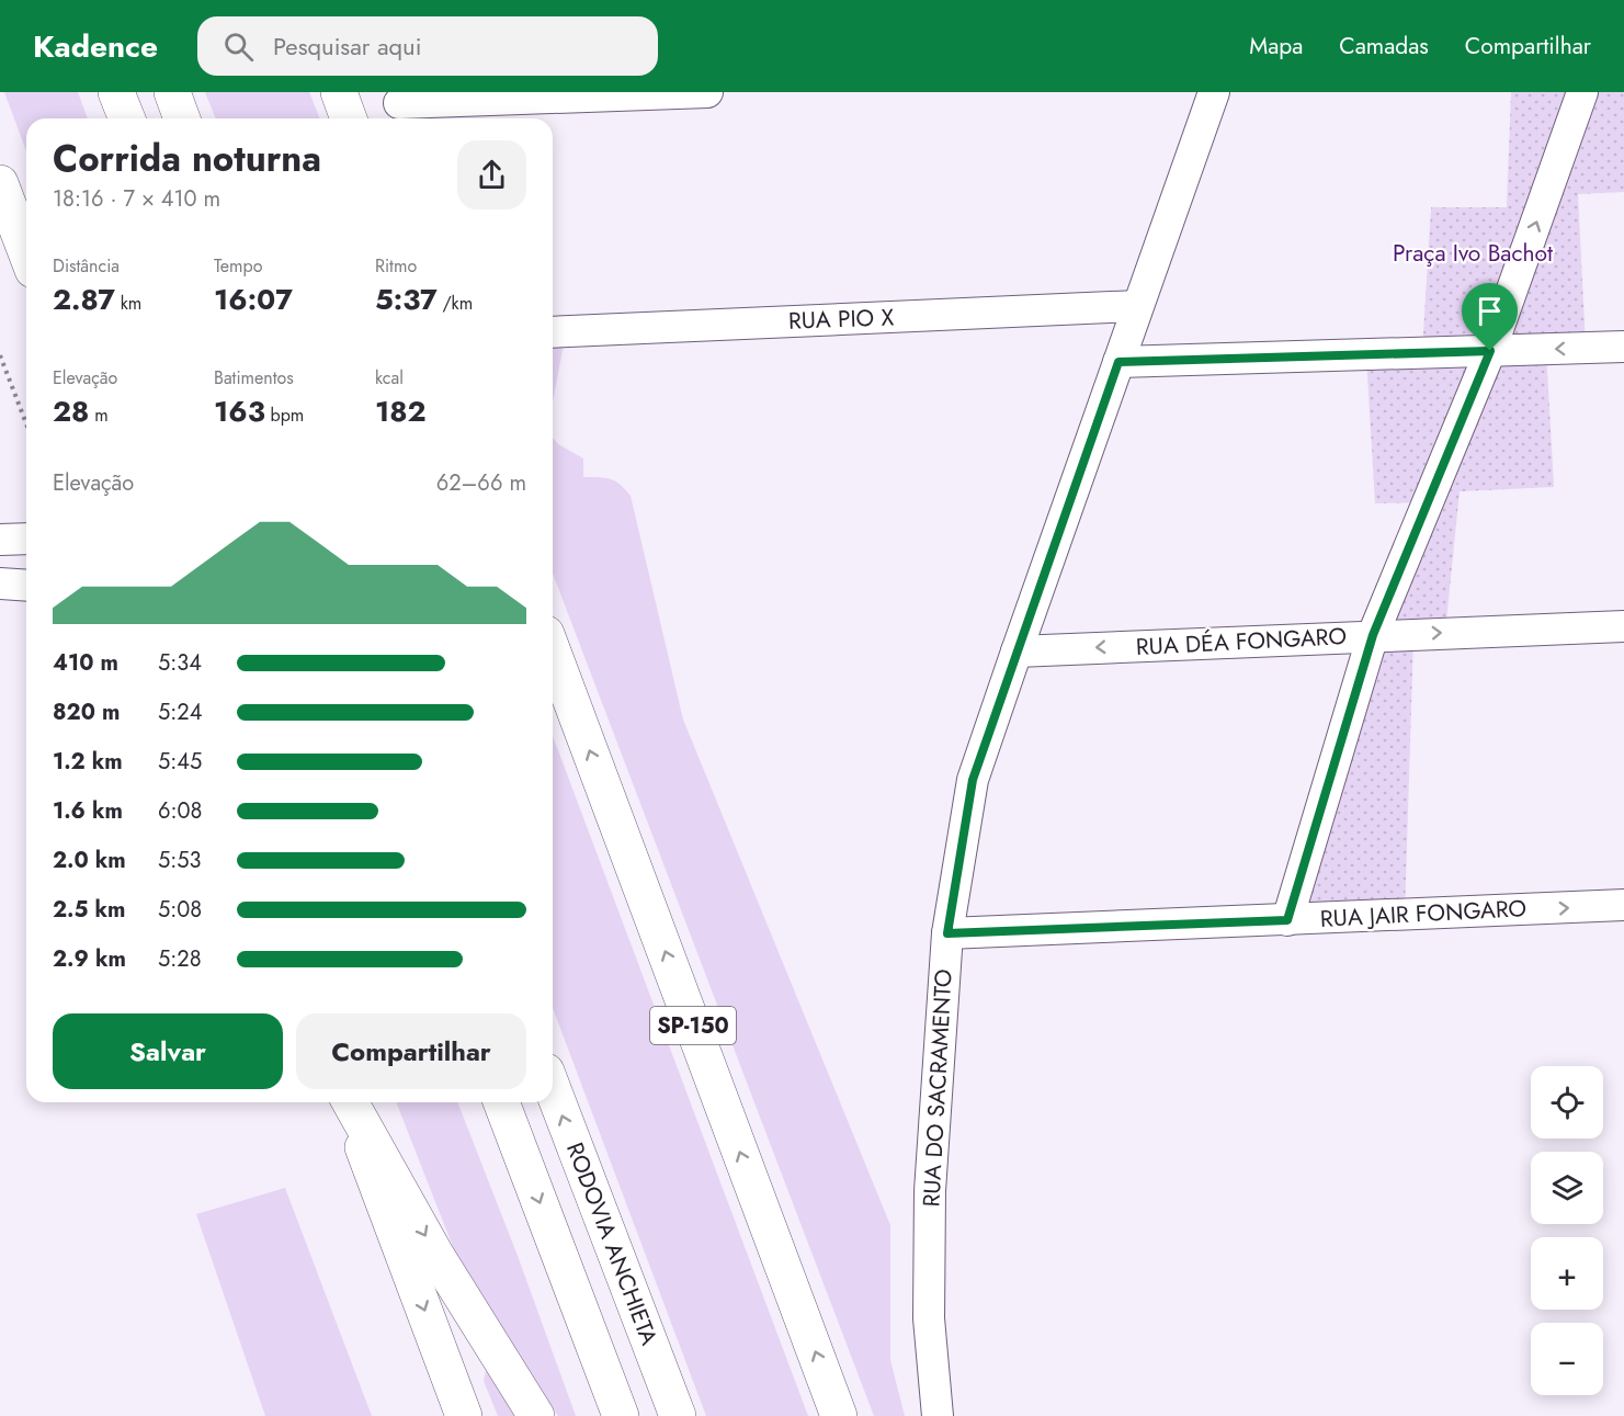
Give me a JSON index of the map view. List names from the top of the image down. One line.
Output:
{"streets":{"highway":["SP-150","RODOVIA ANCHIETA"],"street":["RUA PIO X","RUA DÉA FONGARO","RUA JAIR FONGARO","RUA DO SACRAMENTO"]},"crossings":[["RUA PIO X","RUA DO SACRAMENTO"],["RUA DÉA FONGARO","RUA DO SACRAMENTO"],["RUA JAIR FONGARO","RUA DO SACRAMENTO"]],"one_way":["RUA JAIR FONGARO"],"parks":["Praça Ivo Bachot"],"page":{"header":"Kadence","search":"Pesquisar aqui","nav":["Mapa","Camadas","Compartilhar"],"heading":["Corrida noturna","18:16 · 7 × 410 m"],"stats":[["Distância","2.87 km"],["Tempo","16:07"],["Ritmo","5:37 /km"],["Elevação","28 m"],["Batimentos","163 bpm"],["kcal","182"]],"chart":["Elevação","62–66 m"],"list":[{"name":"410 m","note":"5:34"},{"name":"820 m","note":"5:24"},{"name":"1.2 km","note":"5:45"},{"name":"1.6 km","note":"6:08"},{"name":"2.0 km","note":"5:53"},{"name":"2.5 km","note":"5:08"},{"name":"2.9 km","note":"5:28"}],"buttons":["Salvar","Compartilhar"],"map_buttons":["+","−"]}}
